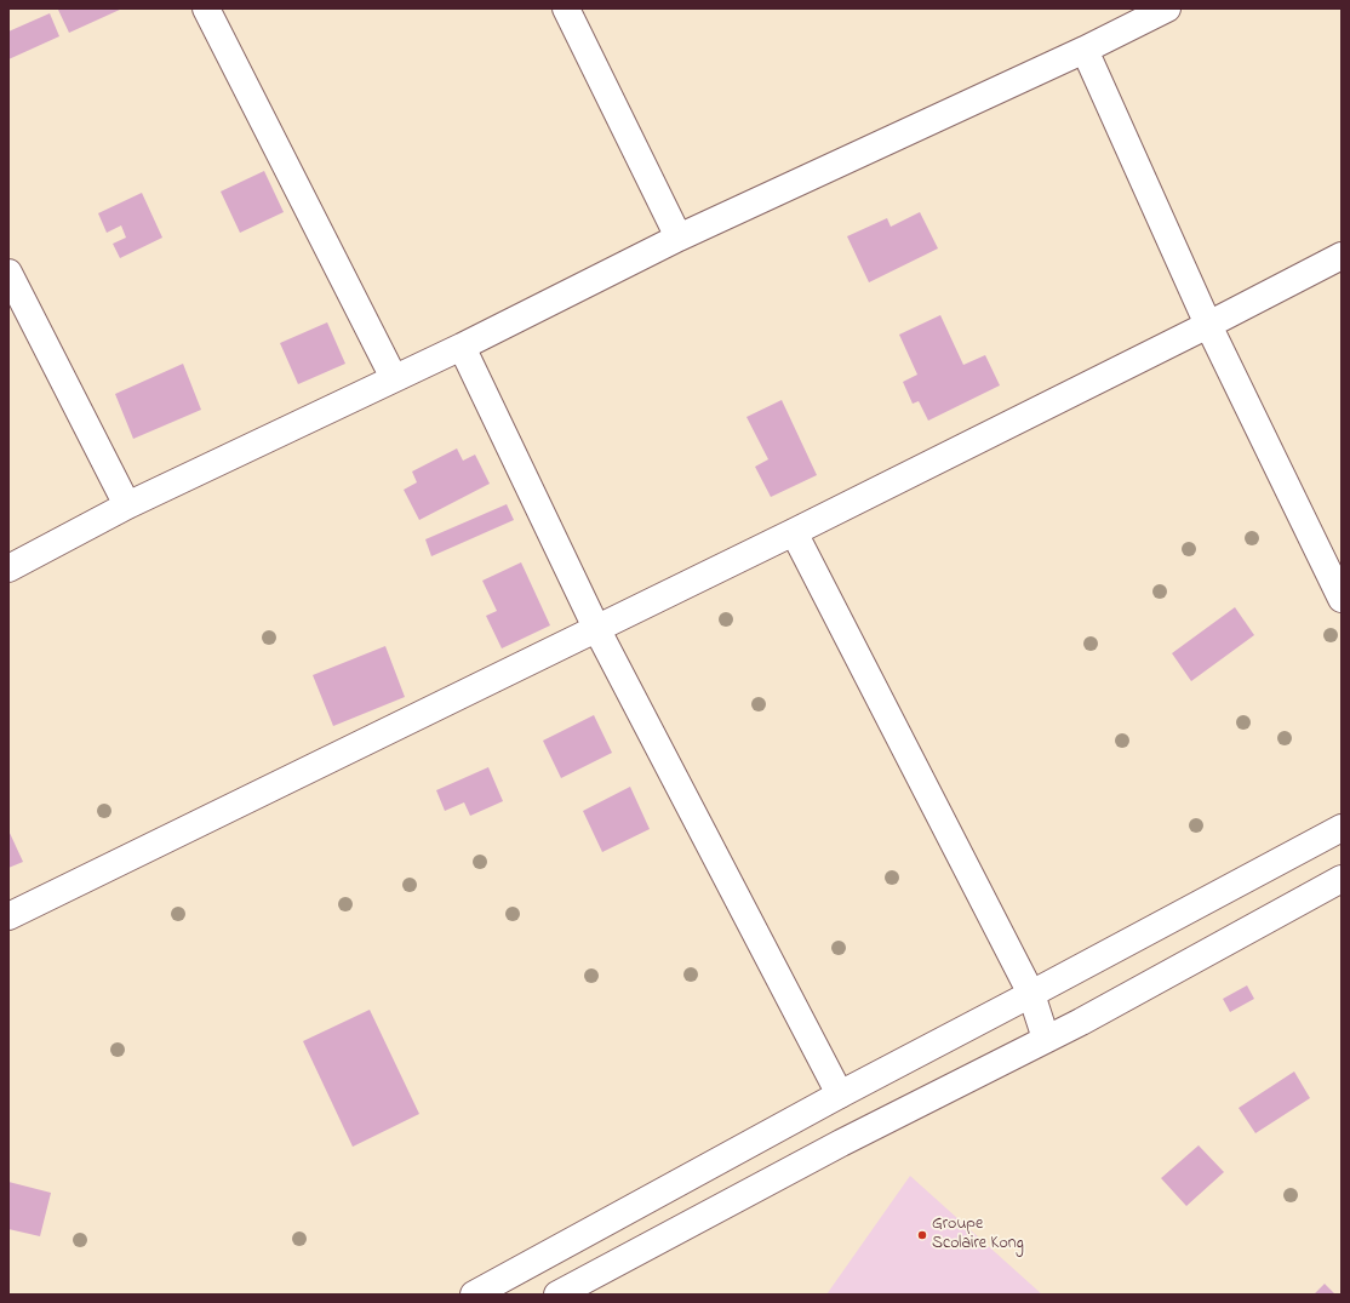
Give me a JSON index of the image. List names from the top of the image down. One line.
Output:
{"places":["Groupe Scolaire Kong"]}
